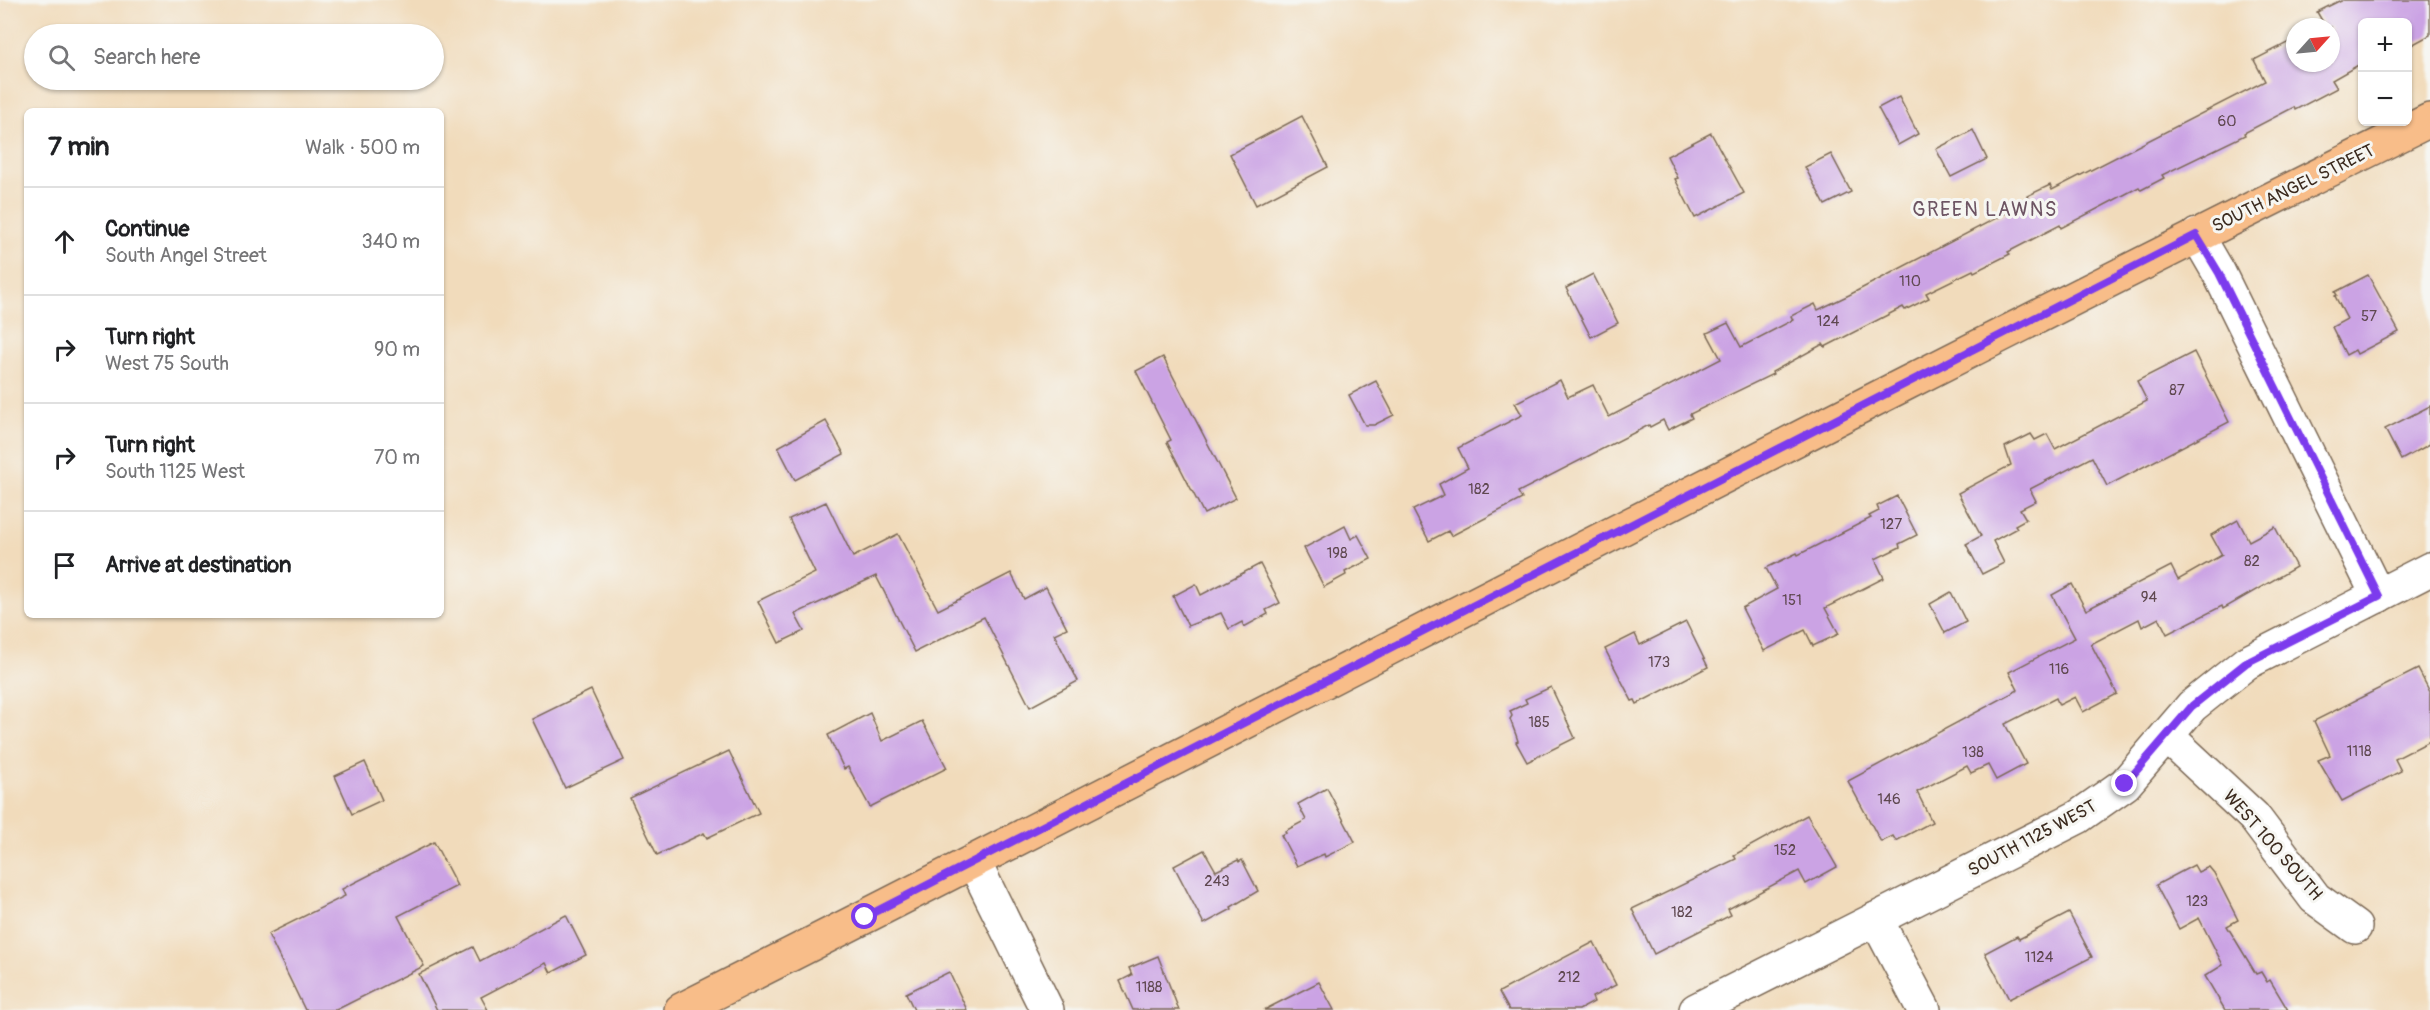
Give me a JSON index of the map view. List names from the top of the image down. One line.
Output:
{"streets":{"main road":["SOUTH ANGEL STREET"],"street":["SOUTH 1125 WEST","WEST 100 SOUTH"]},"crossings":[["SOUTH 1125 WEST","WEST 100 SOUTH"]],"districts":["GREEN LAWNS"],"house_numbers":["60","110","57","124","87","182","127","198","82","94","151","173","116","185","1118","138","146","152","243","123","182","1124","212","1188"],"north":"top right","page":{"map_buttons":["+","−"],"search":"Search here","heading":["7 min","Walk · 500 m"],"list":[["Continue","South Angel Street","340 m"],["Turn right","West 75 South","90 m"],["Turn right","South 1125 West","70 m"],"Arrive at destination"]}}
